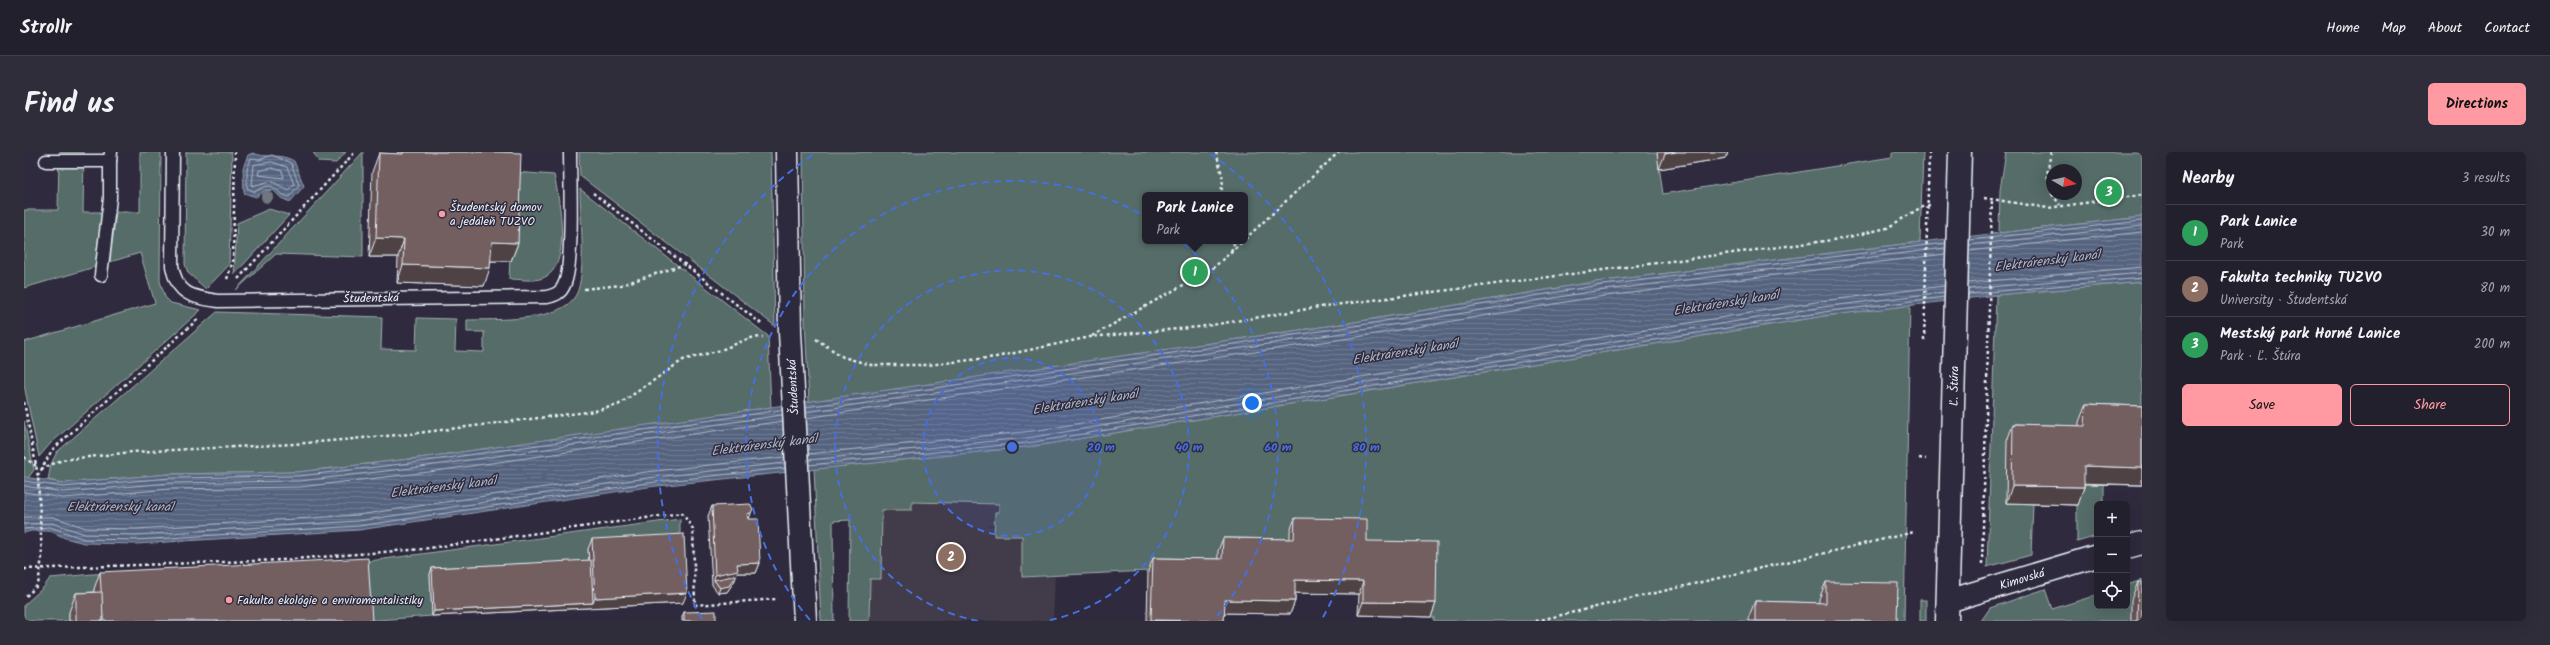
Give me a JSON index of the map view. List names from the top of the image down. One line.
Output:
{"streets":{"street":["Študentská","Ľ. Štúra","Kimovská"]},"crossings":[["Ľ. Štúra","Kimovská"]],"water":["Elektrárenský kanál"],"places":["Študentský domov a jedáleň TUZVO","Fakulta ekológie a enviromentalistiky"],"north":"right","page":{"header":"Strollr","nav":["Home","Map","About","Contact"],"title":"Find us","buttons":["Directions",["Save","Share"]],"heading":["Nearby","3 results"],"pins":["3","1","2"],"popup":["Park Lanice","Park"],"list":[{"mark":"1","name":"Park Lanice","note":"Park","value":"30 m"},{"mark":"2","name":"Fakulta techniky TUZVO","note":"University · Študentská","value":"80 m"},{"mark":"3","name":"Mestský park Horné Lanice","note":"Park · Ľ. Štúra","value":"200 m"}],"map_buttons":["+","−"]},"rings":["20 m","40 m","60 m","80 m"]}
